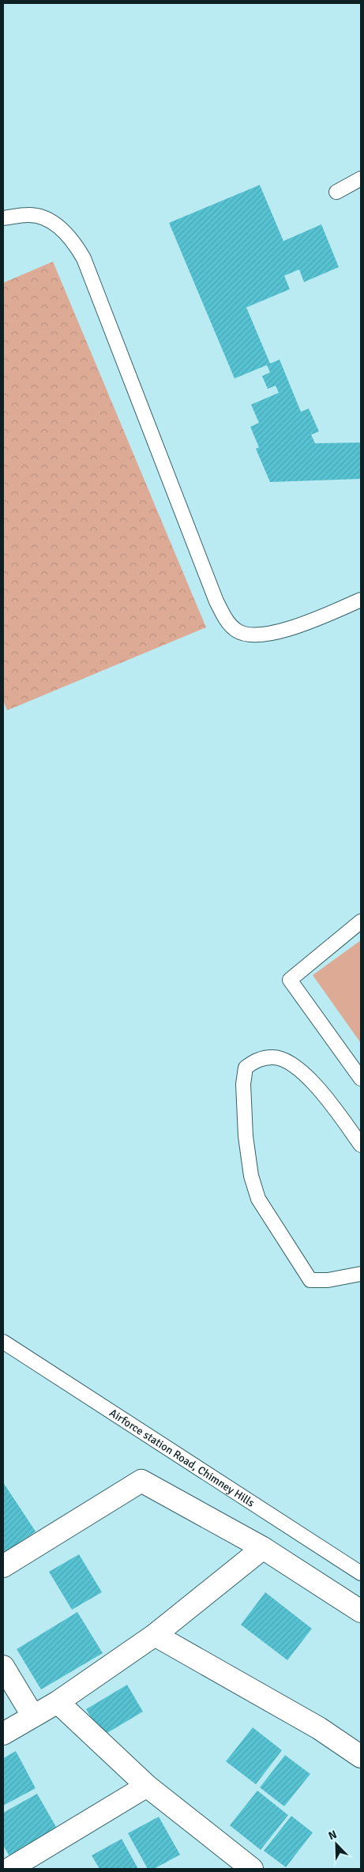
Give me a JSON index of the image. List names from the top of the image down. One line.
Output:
{"streets":{"lane":["Airforce station Road, Chimney Hills"]},"north":"top left"}
